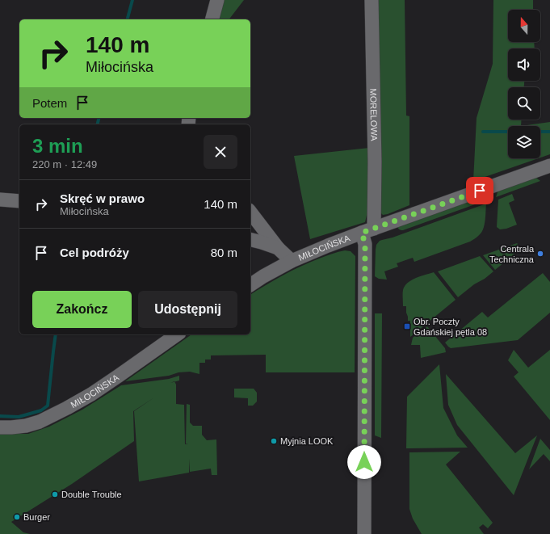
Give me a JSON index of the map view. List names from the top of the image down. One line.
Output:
{"streets":{"street":["MORELOWA","MIŁOCIŃSKA"]},"crossings":[["MORELOWA","MIŁOCIŃSKA"]],"places":{"other":["Centrala Techniczna","Myjnia LOOK","Double Trouble","Burger"],"transit":["Obr. Poczty Gdańskiej pętla 08"]},"north":"top","page":{"turn":["140 m","Miłocińska"],"then":"Potem","heading":["3 min","220 m · 12:49"],"list":[{"name":"Skręć w prawo","note":"Miłocińska","value":"140 m"},{"name":"Cel podróży","value":"80 m"}],"buttons":["Zakończ","Udostępnij"]}}
